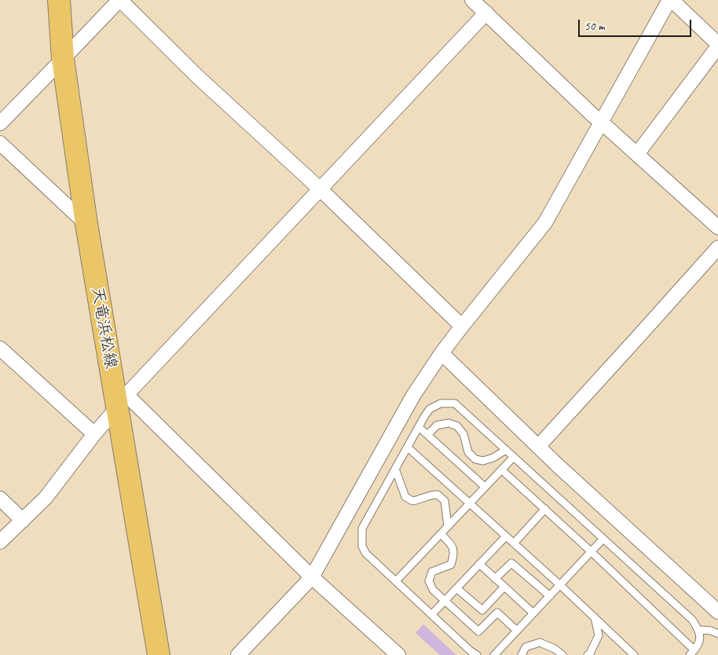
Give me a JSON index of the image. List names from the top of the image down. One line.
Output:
{"streets":{"main road":["天竜浜松線"]},"scale_bar":"50 m"}
